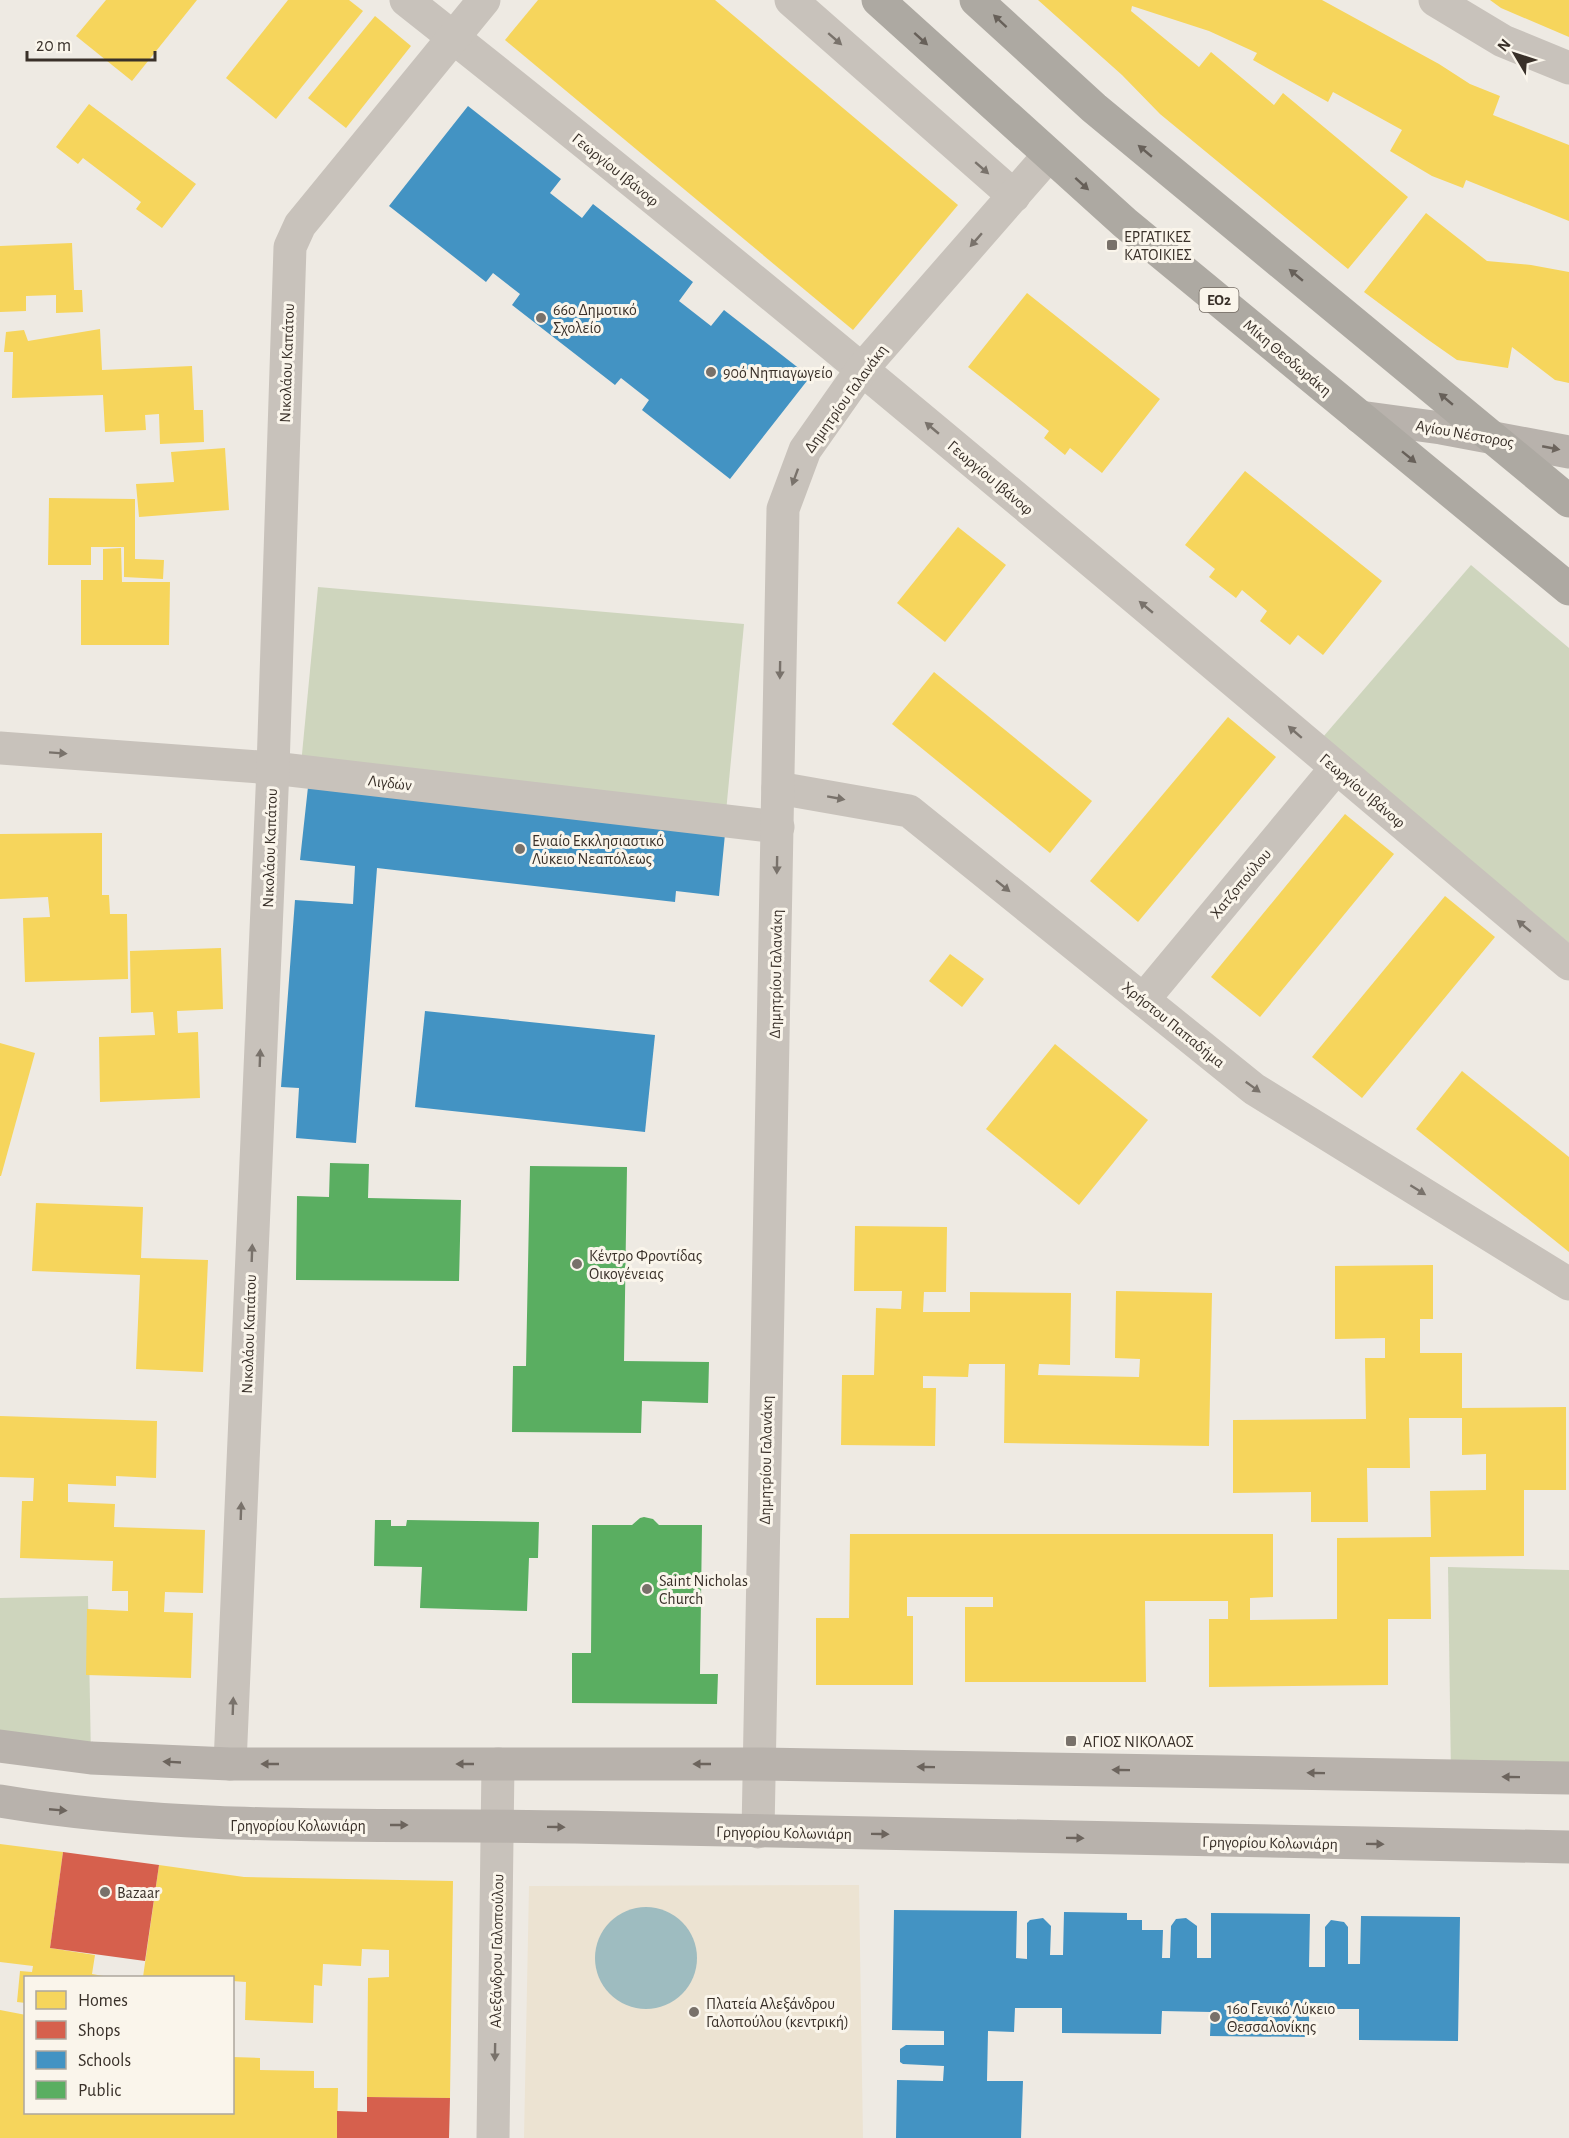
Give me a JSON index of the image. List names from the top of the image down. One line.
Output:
{"streets":{"highway":["ΕΟ2","Μίκη Θεοδωράκη"],"main road":["Αγίου Νέστορος","Γρηγορίου Κολωνιάρη"],"street":["Γεωργίου Ιβάνοφ","Νικολάου Καπάτου","Δημητρίου Γαλανάκη","Λιγδών","Χατζοπούλου","Χρήστου Παπαδήμα","Αλεξάνδρου Γαλοπούλου"]},"crossings":[["Γεωργίου Ιβάνοφ","Νικολάου Καπάτου"],["Γεωργίου Ιβάνοφ","Δημητρίου Γαλανάκη"],["Γεωργίου Ιβάνοφ","Χατζοπούλου"],["Μίκη Θεοδωράκη","Δημητρίου Γαλανάκη"],["Μίκη Θεοδωράκη","Αγίου Νέστορος"],["Νικολάου Καπάτου","Λιγδών"],["Δημητρίου Γαλανάκη","Λιγδών"],["Δημητρίου Γαλανάκη","Χρήστου Παπαδήμα"],["Δημητρίου Γαλανάκη","Γρηγορίου Κολωνιάρη"],["Χατζοπούλου","Χρήστου Παπαδήμα"],["Γρηγορίου Κολωνιάρη","Αλεξάνδρου Γαλοπούλου"]],"one_way":["Γεωργίου Ιβάνοφ","Νικολάου Καπάτου","Δημητρίου Γαλανάκη","Αγίου Νέστορος","Χρήστου Παπαδήμα","Αλεξάνδρου Γαλοπούλου"],"places":{"transit":["ΕΡΓΑΤΙΚΕΣ ΚΑΤΟΙΚΙΕΣ","ΑΓΙΟΣ ΝΙΚΟΛΑΟΣ"],"other":["66ο Δημοτικό Σχολείο","90ό Νηπιαγωγείο","Ενιαίο Εκκλησιαστικό Λύκειο Νεαπόλεως","Κέντρο Φροντίδας Οικογένειας","Saint Nicholas Church","Bazaar","Πλατεία Αλεξάνδρου Γαλοπούλου (κεντρική)","16ο Γενικό Λύκειο Θεσσαλονίκης"]},"legend":["Homes","Shops","Schools","Public"],"scale_bar":"20 m","north":"top left"}
